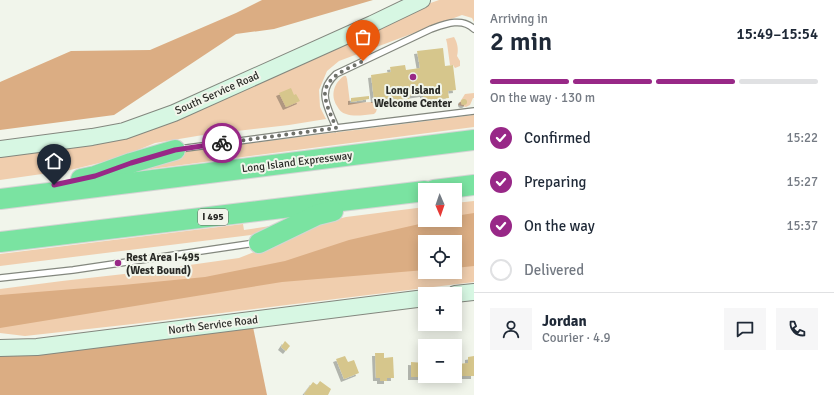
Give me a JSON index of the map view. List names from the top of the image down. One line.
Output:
{"streets":{"highway":["Long Island Expressway","I 495"],"main road":["South Service Road","North Service Road"]},"places":["Long Island Welcome Center","Rest Area I-495 (West Bound)"],"north":"bottom","page":{"heading":["2 min","Arriving in","15:49–15:54"],"panel":["Jordan","Courier · 4.9"],"bar":"On the way · 130 m","list":[["Confirmed","15:22"],["Preparing","15:27"],["On the way","15:37"],"Delivered"],"map_buttons":["+","−"]}}
